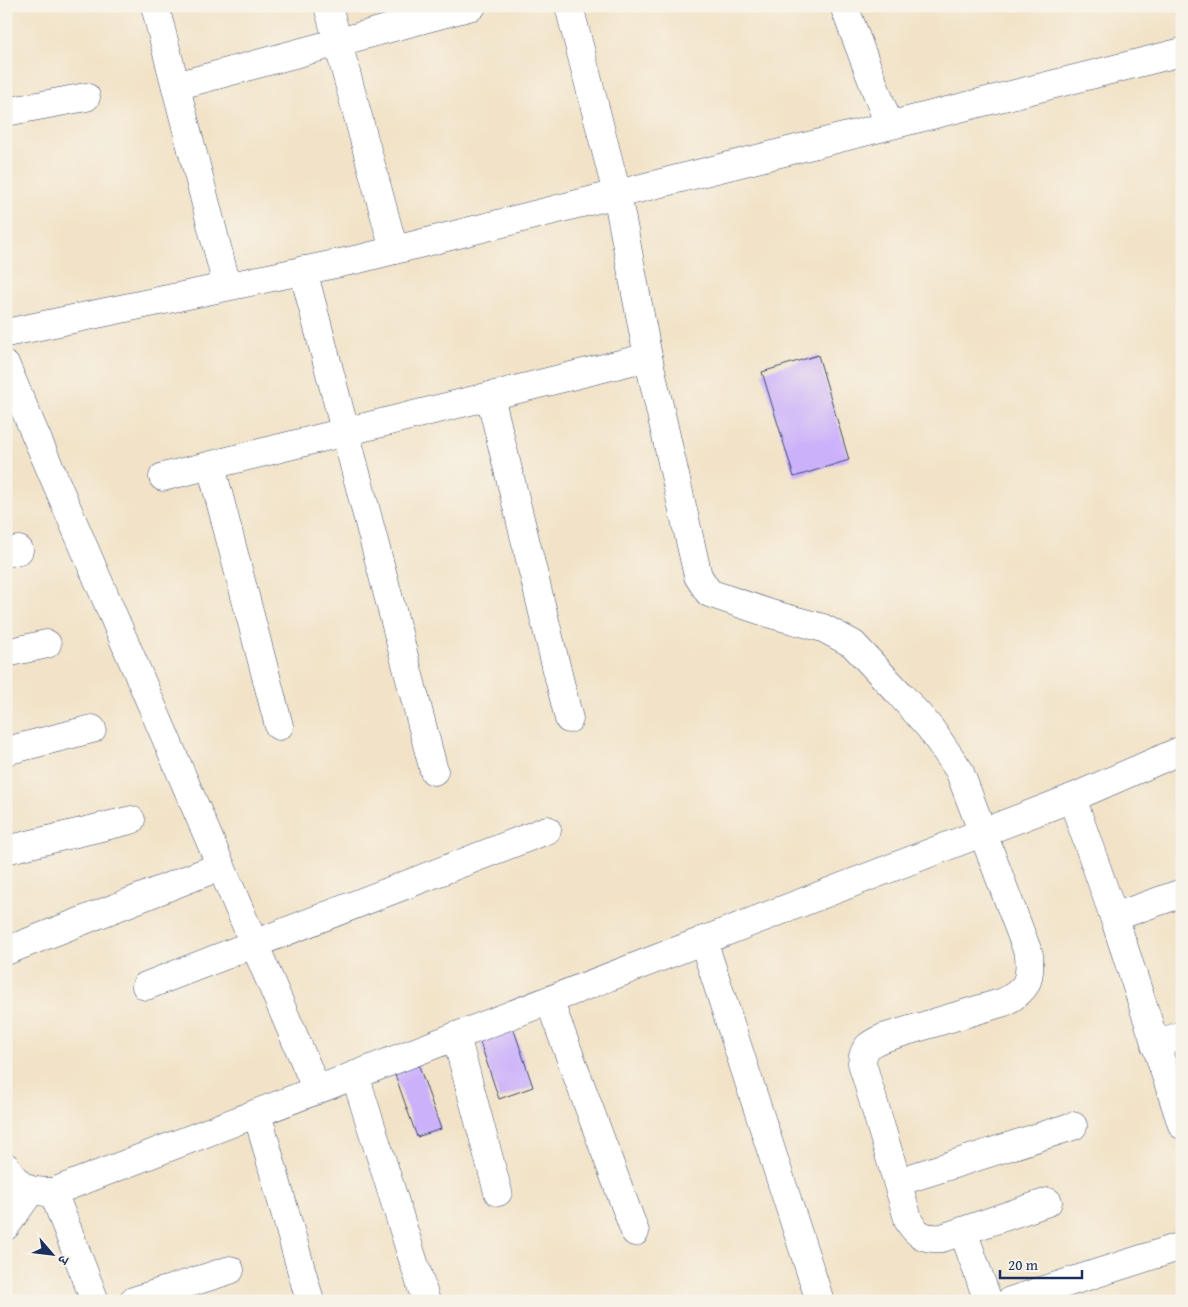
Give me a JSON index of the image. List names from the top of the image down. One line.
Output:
{"scale_bar":"20 m","north":"bottom right"}
